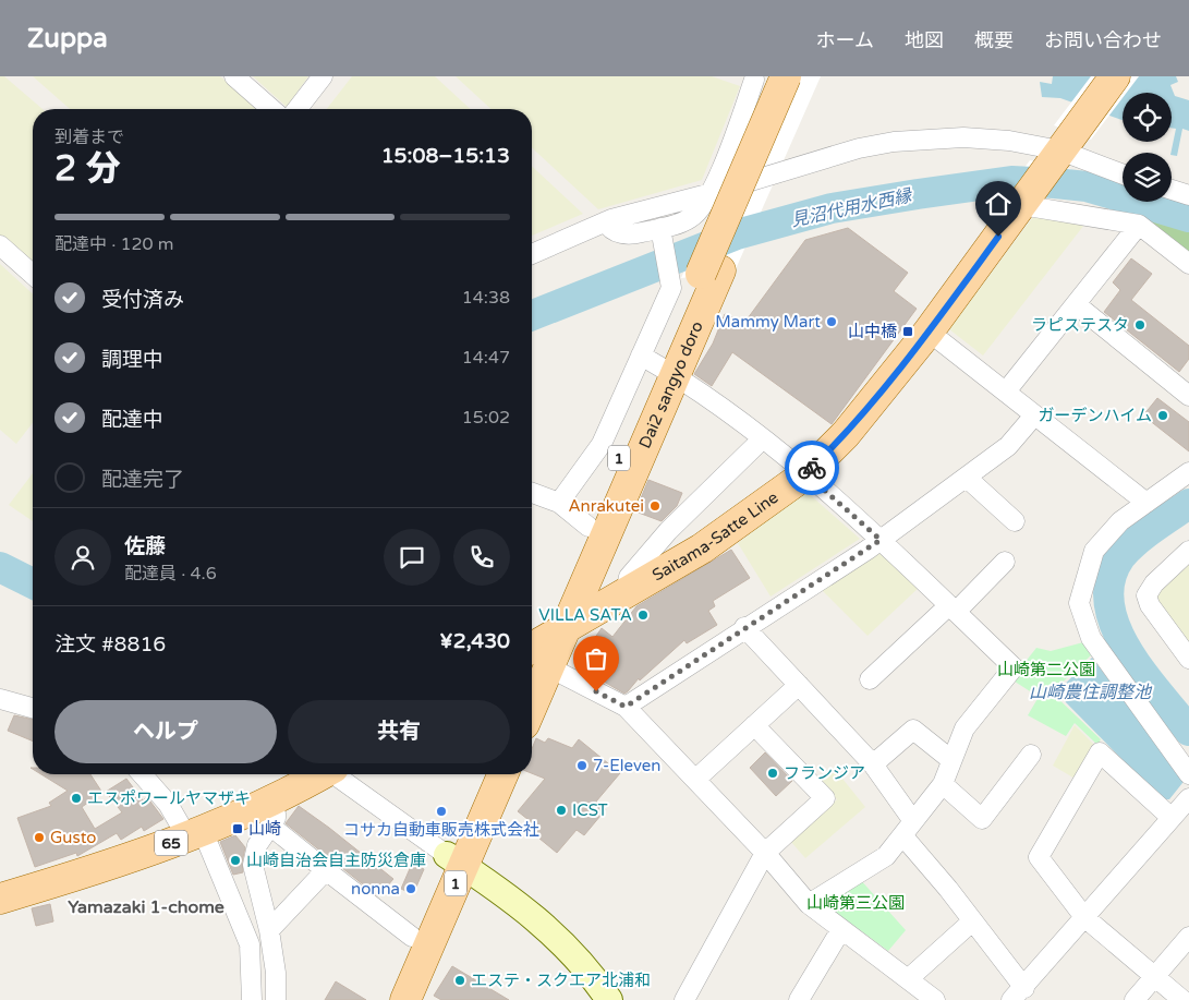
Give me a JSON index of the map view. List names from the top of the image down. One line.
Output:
{"streets":{"main road":["Dai2 sangyo doro","1","Saitama-Satte Line","65"]},"crossings":[["Dai2 sangyo doro","Saitama-Satte Line"]],"districts":["Yamazaki 1-chome"],"water":["見沼代用水西縁","山崎農住調整池"],"parks":["山崎第二公園","山崎第三公園"],"places":{"other":["Mammy Mart","ラピステスタ","ガーデンハイム","Anrakutei","VILLA SATA","7-Eleven","フランジア","エスポワールヤマザキ","ICST","コサカ自動車販売株式会社","Gusto","山崎自治会自主防災倉庫","nonna","エステ・スクエア北浦和"],"transit":["山中橋","山崎"]},"page":{"header":"Zuppa","nav":["ホーム","地図","概要","お問い合わせ"],"heading":["2 分","到着まで","15:08–15:13"],"panel":["佐藤","配達員 · 4.6","注文 #8816","¥2,430"],"bar":"配達中 · 120 m","list":[["受付済み","14:38"],["調理中","14:47"],["配達中","15:02"],"配達完了"],"buttons":["ヘルプ","共有"]}}
